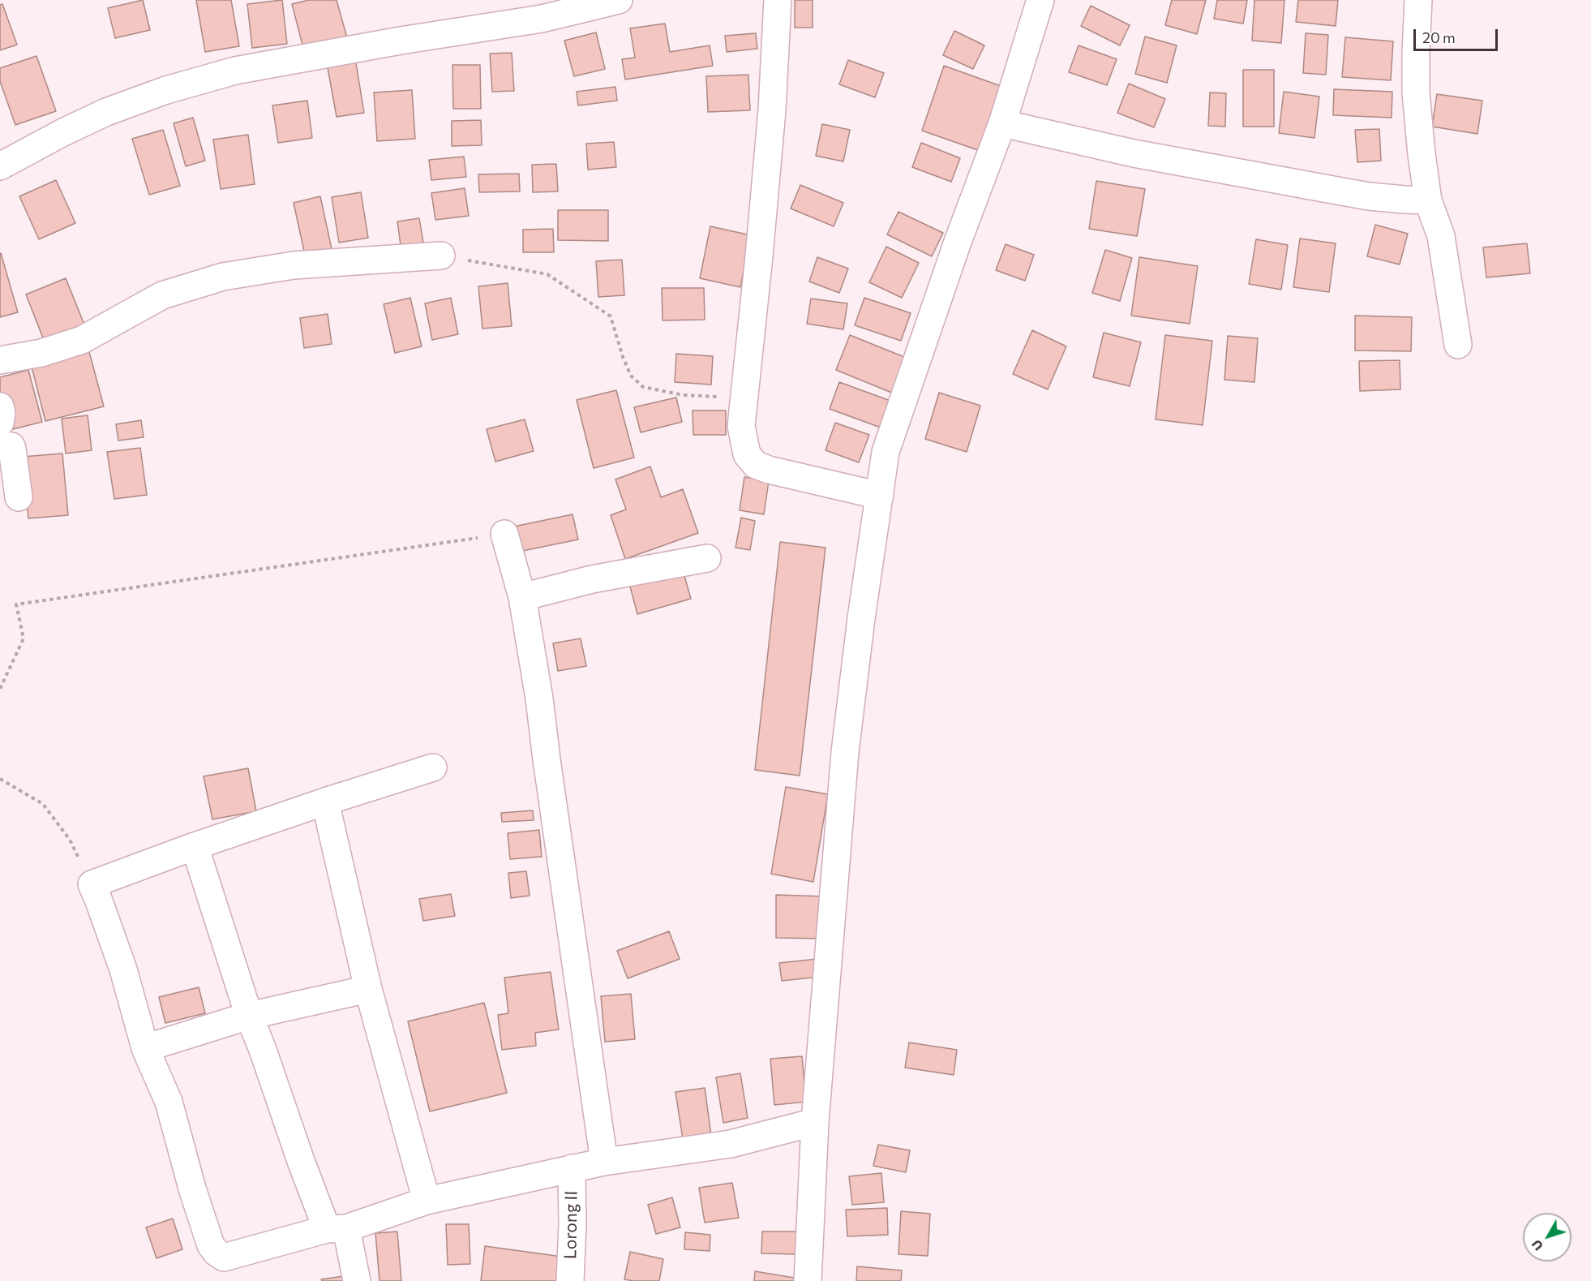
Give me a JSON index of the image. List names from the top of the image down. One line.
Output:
{"streets":{"street":["Lorong II"]},"scale_bar":"20 m","north":"bottom left"}
